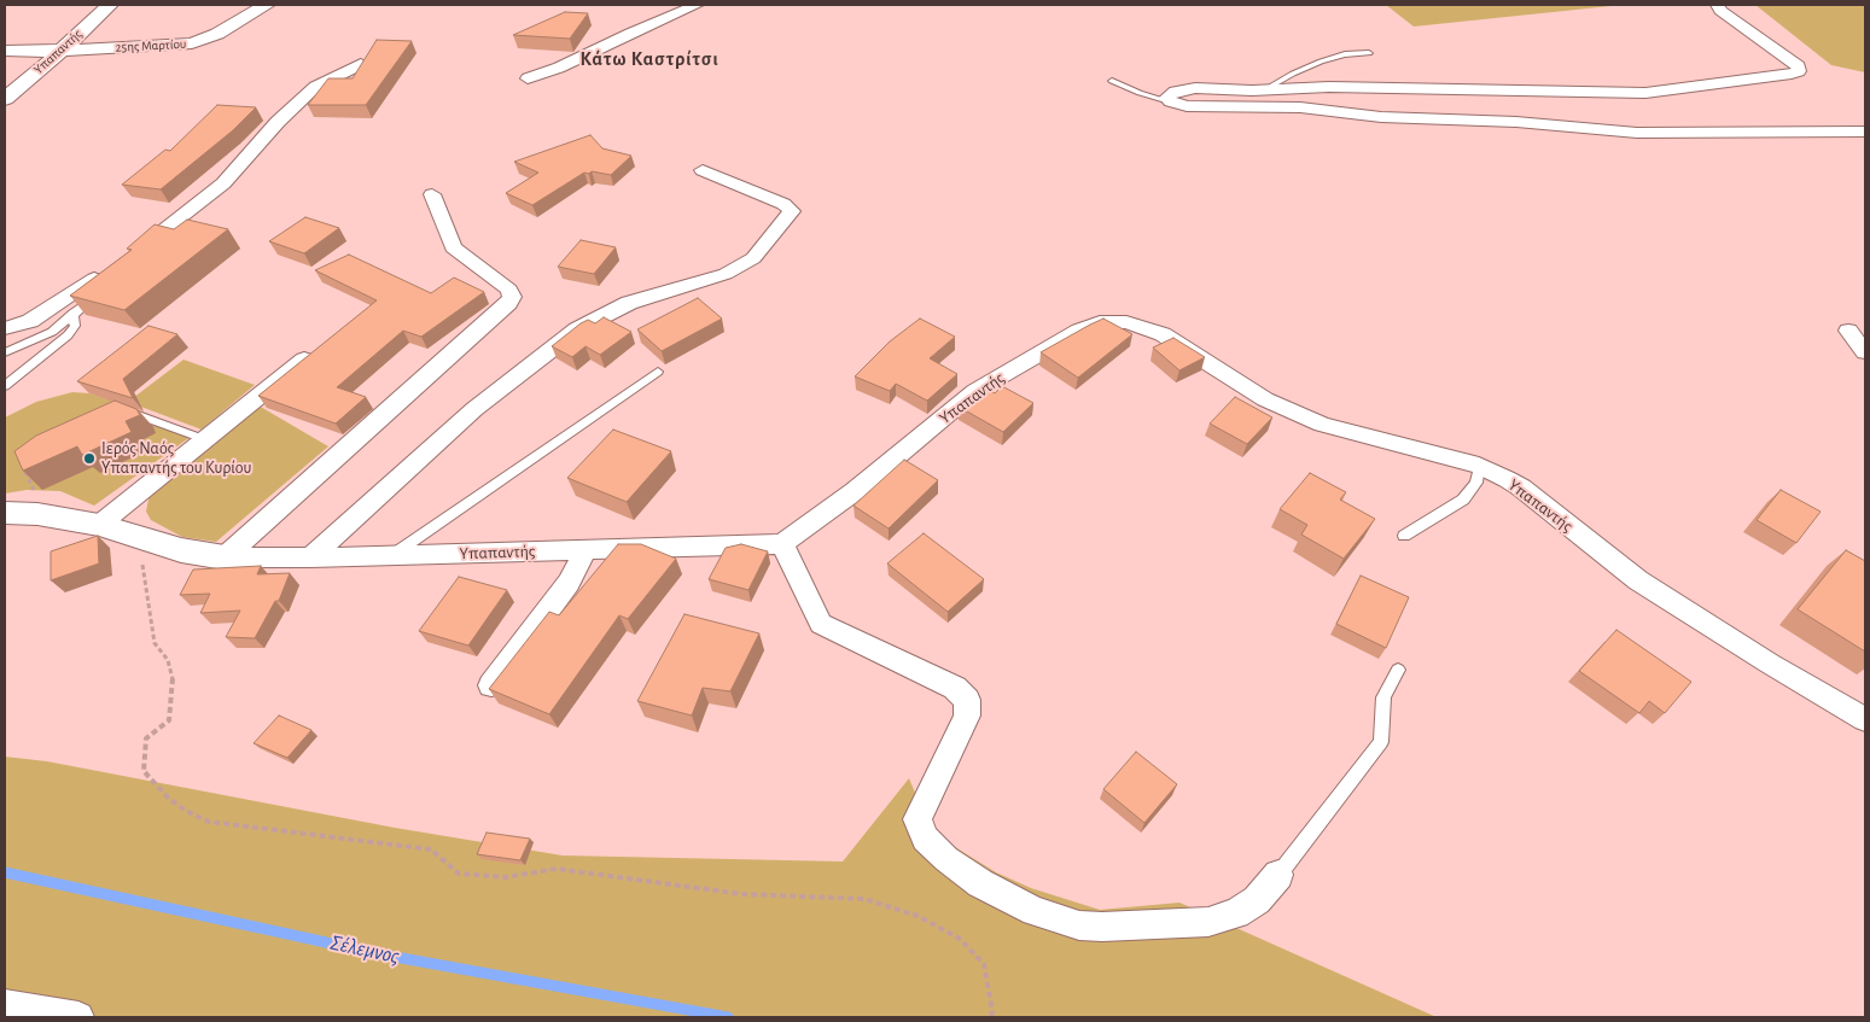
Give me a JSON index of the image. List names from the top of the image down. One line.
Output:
{"streets":{"street":["25ης Μαρτίου","Υπαπαντής"]},"crossings":[["25ης Μαρτίου","Υπαπαντής"]],"districts":["Κάτω Καστρίτσι"],"water":["Σέλεμνος"],"places":["Ιερός Ναός Υπαπαντής του Κυρίου"]}
